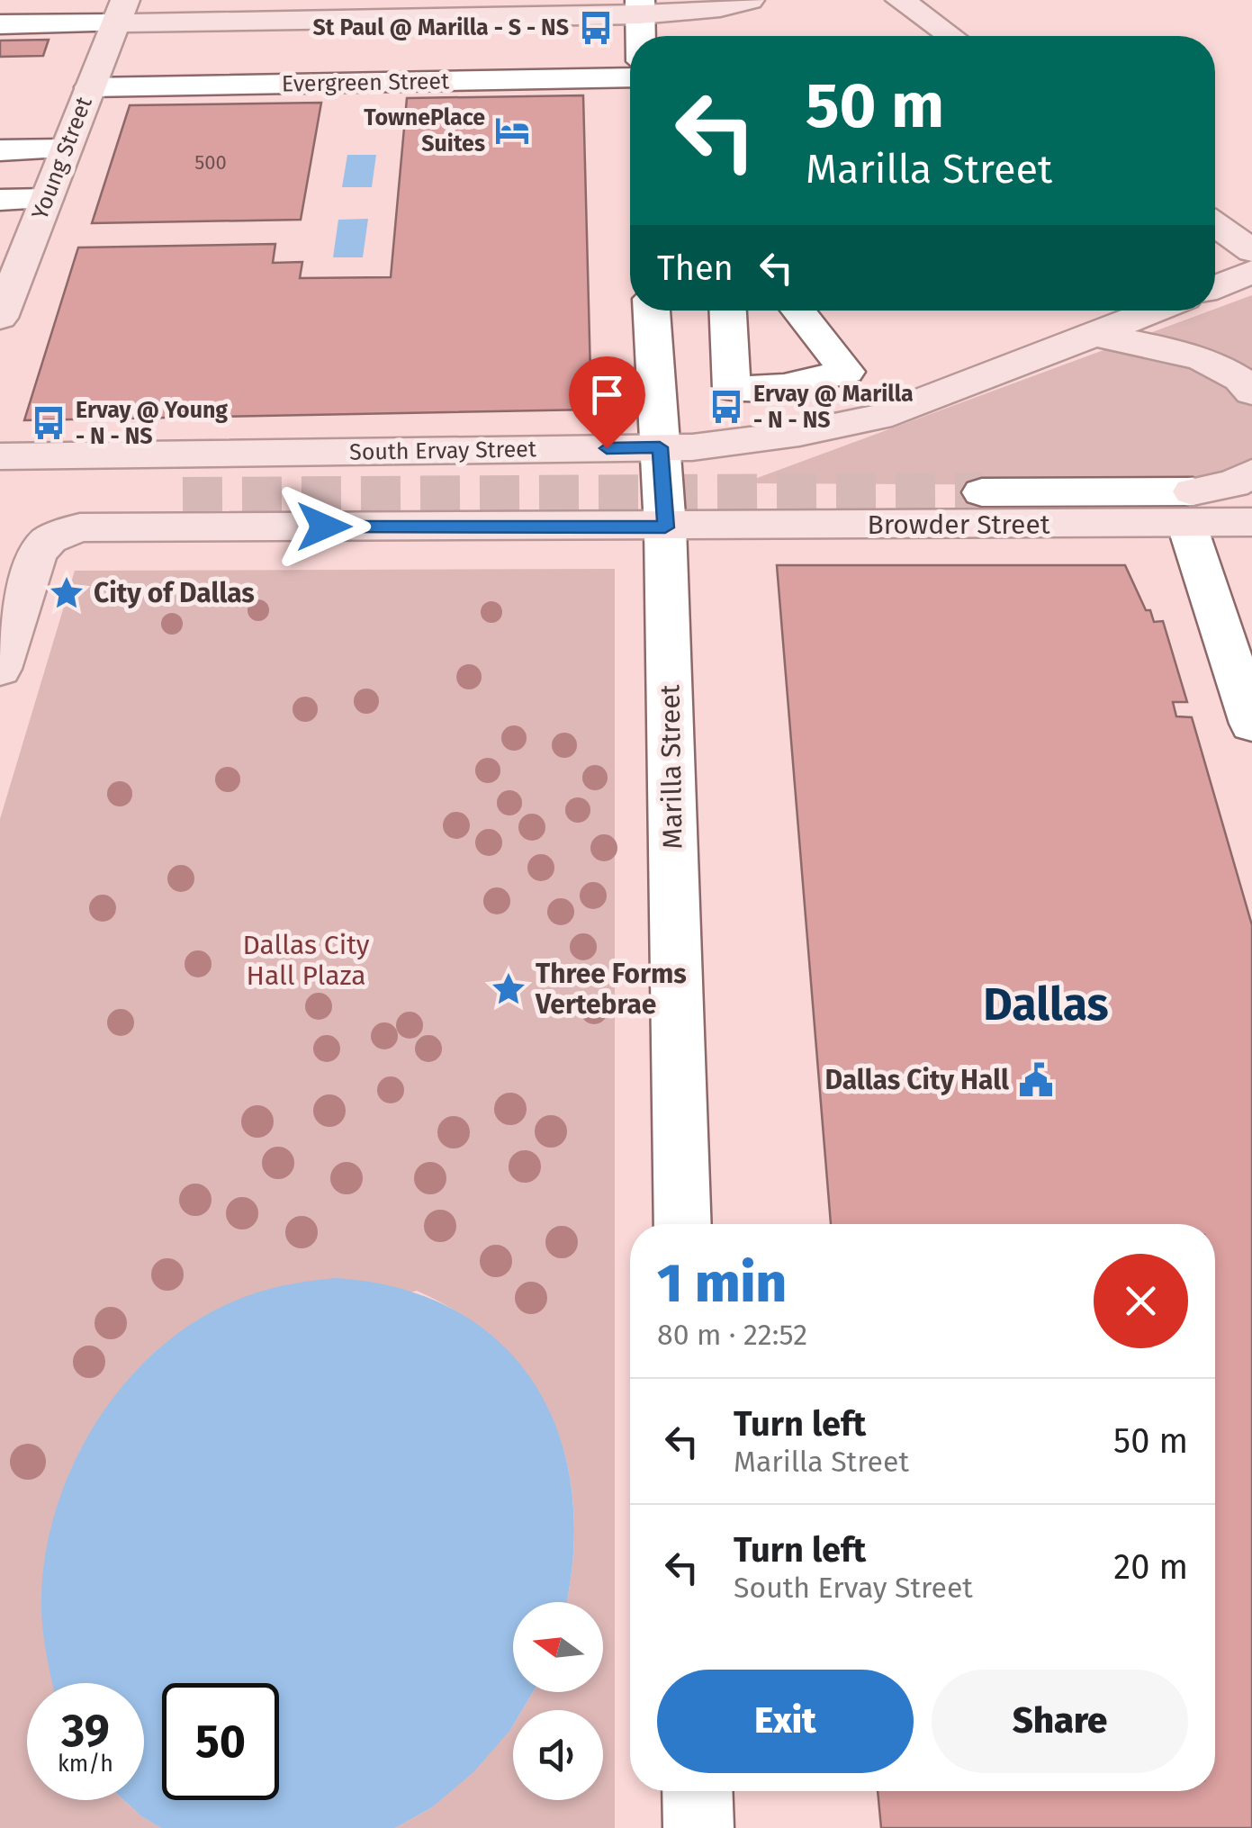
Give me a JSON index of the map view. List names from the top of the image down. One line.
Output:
{"streets":{"main road":["Young Street","South Ervay Street","Browder Street"],"street":["Evergreen Street","Marilla Street"]},"crossings":[["Evergreen Street","Young Street"],["South Ervay Street","Marilla Street"],["Browder Street","Marilla Street"]],"districts":["Dallas"],"parks":["Dallas City Hall Plaza"],"places":{"bus stop":["St Paul @ Marilla - S - NS","Ervay @ Marilla - N - NS","Ervay @ Young - N - NS"],"hotel":["TownePlace Suites"],"place":["City of Dallas","Three Forms Vertebrae"],"public building":["Dallas City Hall"]},"house_numbers":["500"],"north":"left","page":{"turn":["50 m","Marilla Street"],"then":"Then","heading":["1 min","80 m · 22:52"],"list":[{"name":"Turn left","note":"Marilla Street","value":"50 m"},{"name":"Turn left","note":"South Ervay Street","value":"20 m"}],"buttons":["Exit","Share"],"speed":"39 km/h","limit":"50"}}
